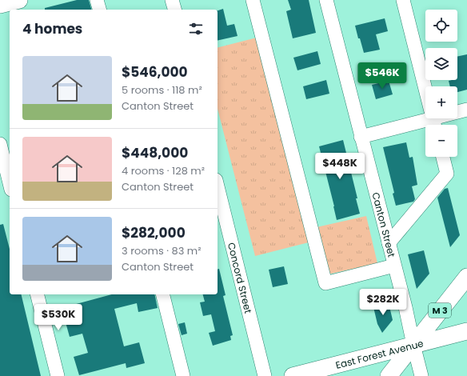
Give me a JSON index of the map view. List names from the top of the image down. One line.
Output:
{"streets":{"main road":["M 3","East Forest Avenue"],"street":["Canton Street","Concord Street"]},"crossings":[["Canton Street","M 3"],["Canton Street","East Forest Avenue"],["M 3","East Forest Avenue"]],"page":{"map_buttons":["+","−"],"heading":"4 homes","list":[{"name":"$546,000","note":"5 rooms · 118 m² · Canton Street"},{"name":"$448,000","note":"4 rooms · 128 m² · Canton Street"},{"name":"$282,000","note":"3 rooms · 83 m² · Canton Street"}],"price":["$546K","$448K","$282K","$530K"]}}
